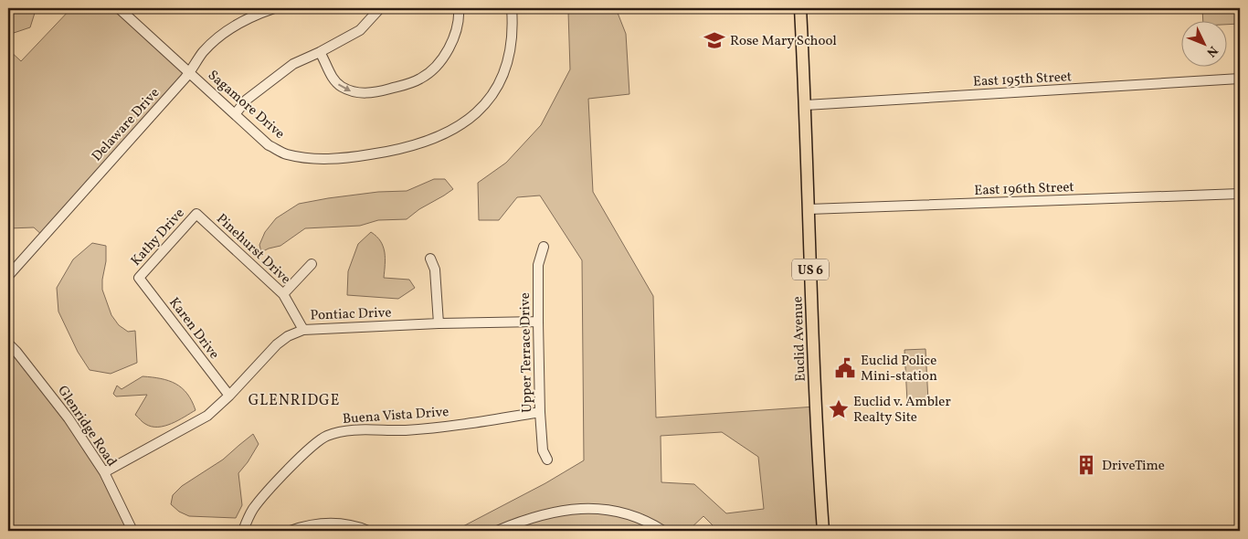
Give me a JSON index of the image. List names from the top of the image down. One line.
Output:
{"streets":{"main road":["US 6","Euclid Avenue"],"street":["East 195th Street","Sagamore Drive","Delaware Drive","East 196th Street","Kathy Drive","Pinehurst Drive","Pontiac Drive","Karen Drive","Upper Terrace Drive","Buena Vista Drive","Glenridge Road"]},"crossings":[["East 195th Street","Euclid Avenue"],["Sagamore Drive","Delaware Drive"],["East 196th Street","Euclid Avenue"],["Kathy Drive","Pinehurst Drive"],["Kathy Drive","Karen Drive"],["Pinehurst Drive","Pontiac Drive"],["Pontiac Drive","Karen Drive"],["Pontiac Drive","Upper Terrace Drive"],["Pontiac Drive","Glenridge Road"],["Upper Terrace Drive","Buena Vista Drive"]],"districts":["GLENRIDGE"],"places":{"school or university":["Rose Mary School"],"public building":["Euclid Police Mini-station"],"place":["Euclid v. Ambler Realty Site"],"building":["DriveTime"]},"north":"bottom right"}
